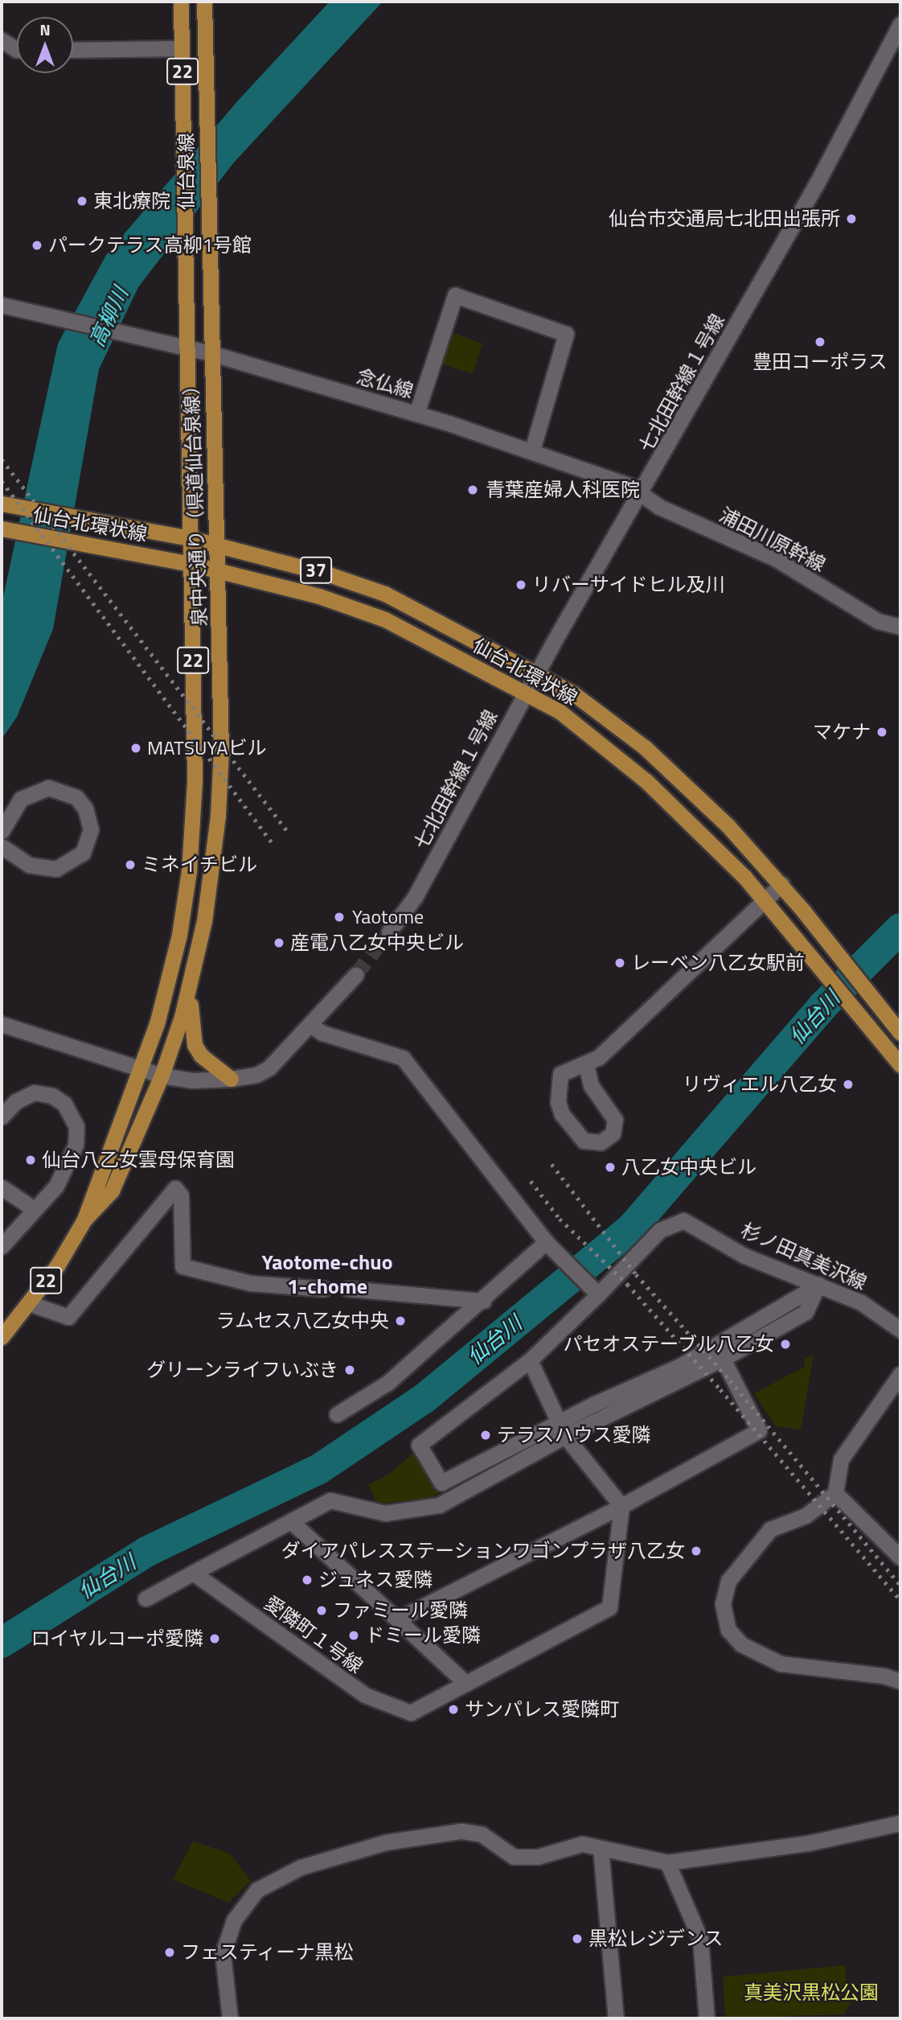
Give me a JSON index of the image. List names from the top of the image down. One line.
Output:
{"streets":{"main road":["22","仙台泉線","泉中央通り（県道仙台泉線）","仙台北環状線","37"],"street":["七北田幹線１号線","念仏線","浦田川原幹線","杉ノ田真美沢線","愛隣町１号線"]},"crossings":[["22","泉中央通り（県道仙台泉線）"],["仙台泉線","泉中央通り（県道仙台泉線）"],["七北田幹線１号線","仙台北環状線"],["七北田幹線１号線","浦田川原幹線"],["念仏線","泉中央通り（県道仙台泉線）"],["念仏線","浦田川原幹線"],["泉中央通り（県道仙台泉線）","仙台北環状線"]],"districts":["Yaotome-chuo 1-chome"],"water":["高柳川","仙台川"],"parks":["真美沢黒松公園"],"places":["東北療院","仙台市交通局七北田出張所","パークテラス高柳1号館","豊田コーポラス","青葉産婦人科医院","リバーサイドヒル及川","マケナ","MATSUYAビル","ミネイチビル","Yaotome","産電八乙女中央ビル","レーベン八乙女駅前","リヴィエル八乙女","仙台八乙女雲母保育園","八乙女中央ビル","ラムセス八乙女中央","パセオステーブル八乙女","グリーンライフいぶき","テラスハウス愛隣","ダイアパレスステーションワゴンプラザ八乙女","ジュネス愛隣","ファミール愛隣","ドミール愛隣","ロイヤルコーポ愛隣","サンパレス愛隣町","黒松レジデンス","フェスティーナ黒松"],"north":"top"}
